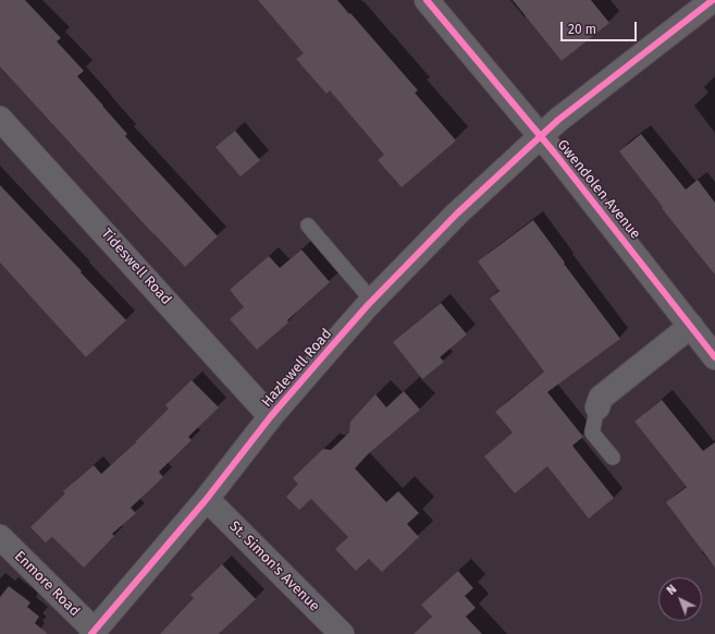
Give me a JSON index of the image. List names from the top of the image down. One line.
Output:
{"streets":{"street":["Gwendolen Avenue","Tideswell Road","Hazlewell Road","St. Simon's Avenue","Enmore Road"]},"crossings":[["Gwendolen Avenue","Hazlewell Road"],["Tideswell Road","Hazlewell Road"],["Hazlewell Road","St. Simon's Avenue"],["Hazlewell Road","Enmore Road"]],"scale_bar":"20 m","north":"top left"}
